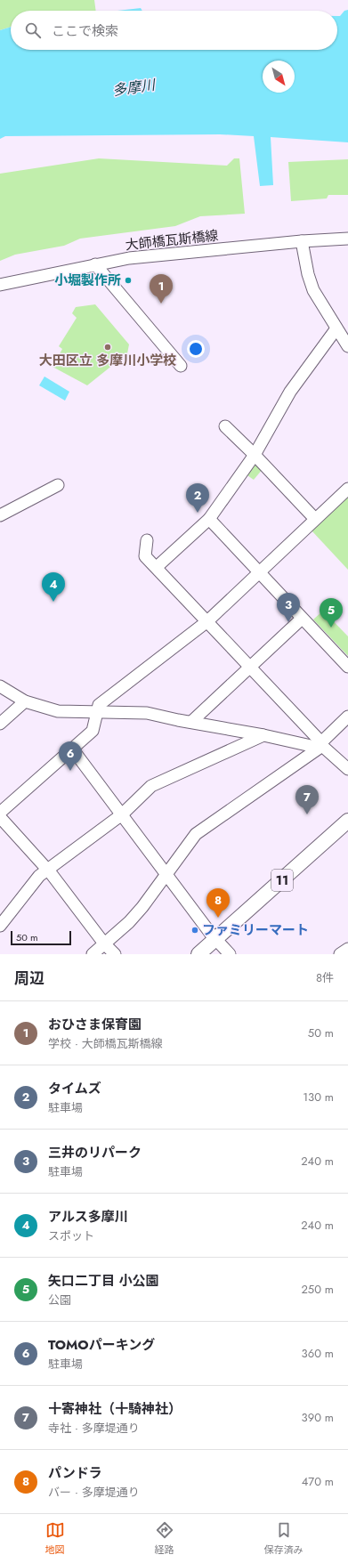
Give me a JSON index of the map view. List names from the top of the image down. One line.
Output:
{"streets":{"main road":["11"],"street":["大師橋瓦斯橋線"]},"water":["多摩川"],"places":["小堀製作所","大田区立 多摩川小学校","ファミリーマート"],"scale_bar":"50 m","north":"bottom right","page":{"search":"ここで検索","pins":["1","2","4","3","5","6","7","8"],"scale":"50 m","heading":["周辺","8件"],"list":[{"mark":"1","name":"おひさま保育園","note":"学校 · 大師橋瓦斯橋線","value":"50 m"},{"mark":"2","name":"タイムズ","note":"駐車場","value":"130 m"},{"mark":"3","name":"三井のリパーク","note":"駐車場","value":"240 m"},{"mark":"4","name":"アルス多摩川","note":"スポット","value":"240 m"},{"mark":"5","name":"矢口二丁目 小公園","note":"公園","value":"250 m"},{"mark":"6","name":"TOMOパーキング","note":"駐車場","value":"360 m"},{"mark":"7","name":"十寄神社（十騎神社）","note":"寺社 · 多摩堤通り","value":"390 m"},{"mark":"8","name":"パンドラ","note":"バー · 多摩堤通り","value":"470 m"}],"nav":["地図","経路","保存済み"]}}
